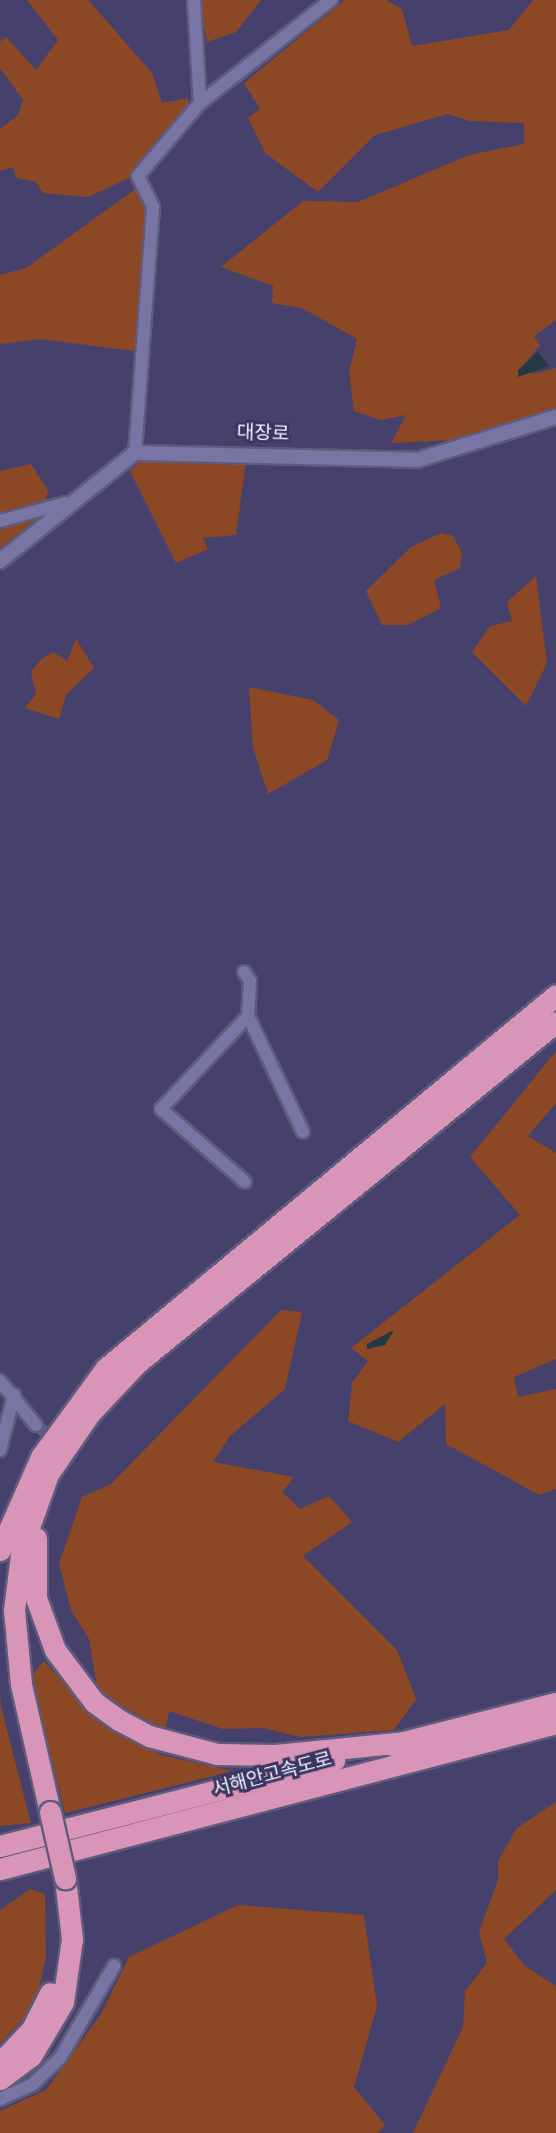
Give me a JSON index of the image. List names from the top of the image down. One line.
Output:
{"streets":{"highway":["서해안고속도로"],"street":["대장로"]}}
